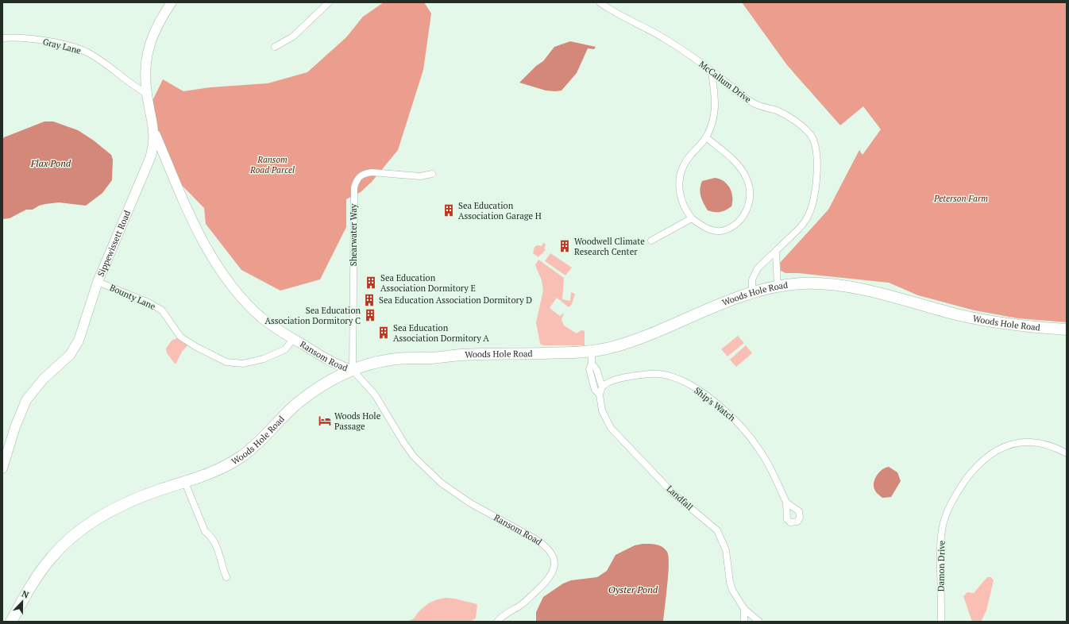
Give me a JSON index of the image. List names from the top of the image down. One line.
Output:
{"streets":{"highway":["Woods Hole Road"],"main road":["Sippewissett Road","Ransom Road"],"street":["Gray Lane","McCallum Drive","Shearwater Way","Bounty Lane","Ship's Watch","Landfall","Damon Drive"]},"crossings":[["Gray Lane","Sippewissett Road"],["McCallum Drive","Woods Hole Road"],["Shearwater Way","Woods Hole Road"],["Shearwater Way","Ransom Road"],["Sippewissett Road","Bounty Lane"],["Sippewissett Road","Ransom Road"],["Woods Hole Road","Ransom Road"],["Woods Hole Road","Landfall"],["Bounty Lane","Ransom Road"],["Ship's Watch","Landfall"]],"water":["Flax Pond","Oyster Pond"],"parks":["Ransom Road Parcel","Peterson Farm"],"places":{"building":["Sea Education Association Garage H","Woodwell Climate Research Center","Sea Education Association Dormitory E","Sea Education Association Dormitory D","Sea Education Association Dormitory C","Sea Education Association Dormitory A"],"hotel":["Woods Hole Passage"]},"north":"top"}
